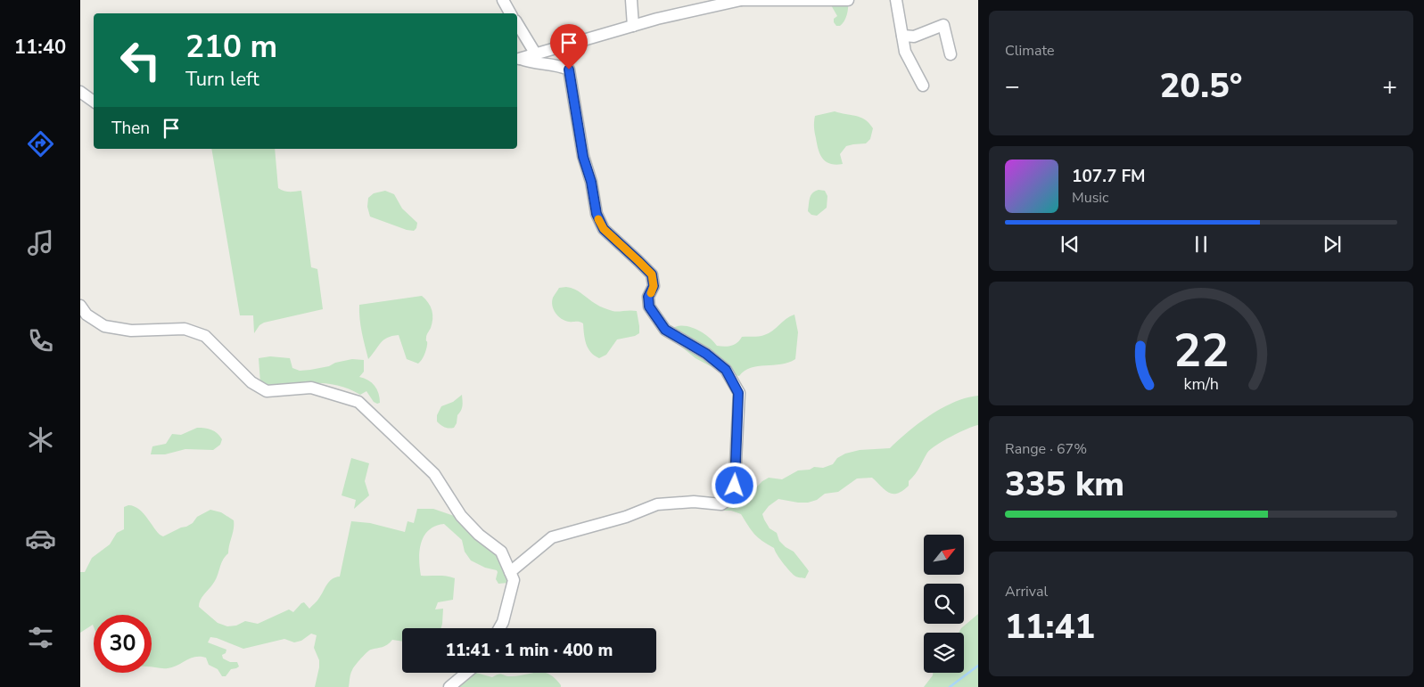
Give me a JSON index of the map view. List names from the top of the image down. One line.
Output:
{"north":"top right","page":{"tabs":"11:40","tile":["Climate",["Range · 67%","335 km"],["Arrival","11:41"]],"turn":["210 m","Turn left"],"heat":["−","20.5°","+"],"then":"Then","song":["107.7 FM","Music"],"limit":"30","trip":"11:41 · 1 min · 400 m","gauge":["22","km/h"]}}
